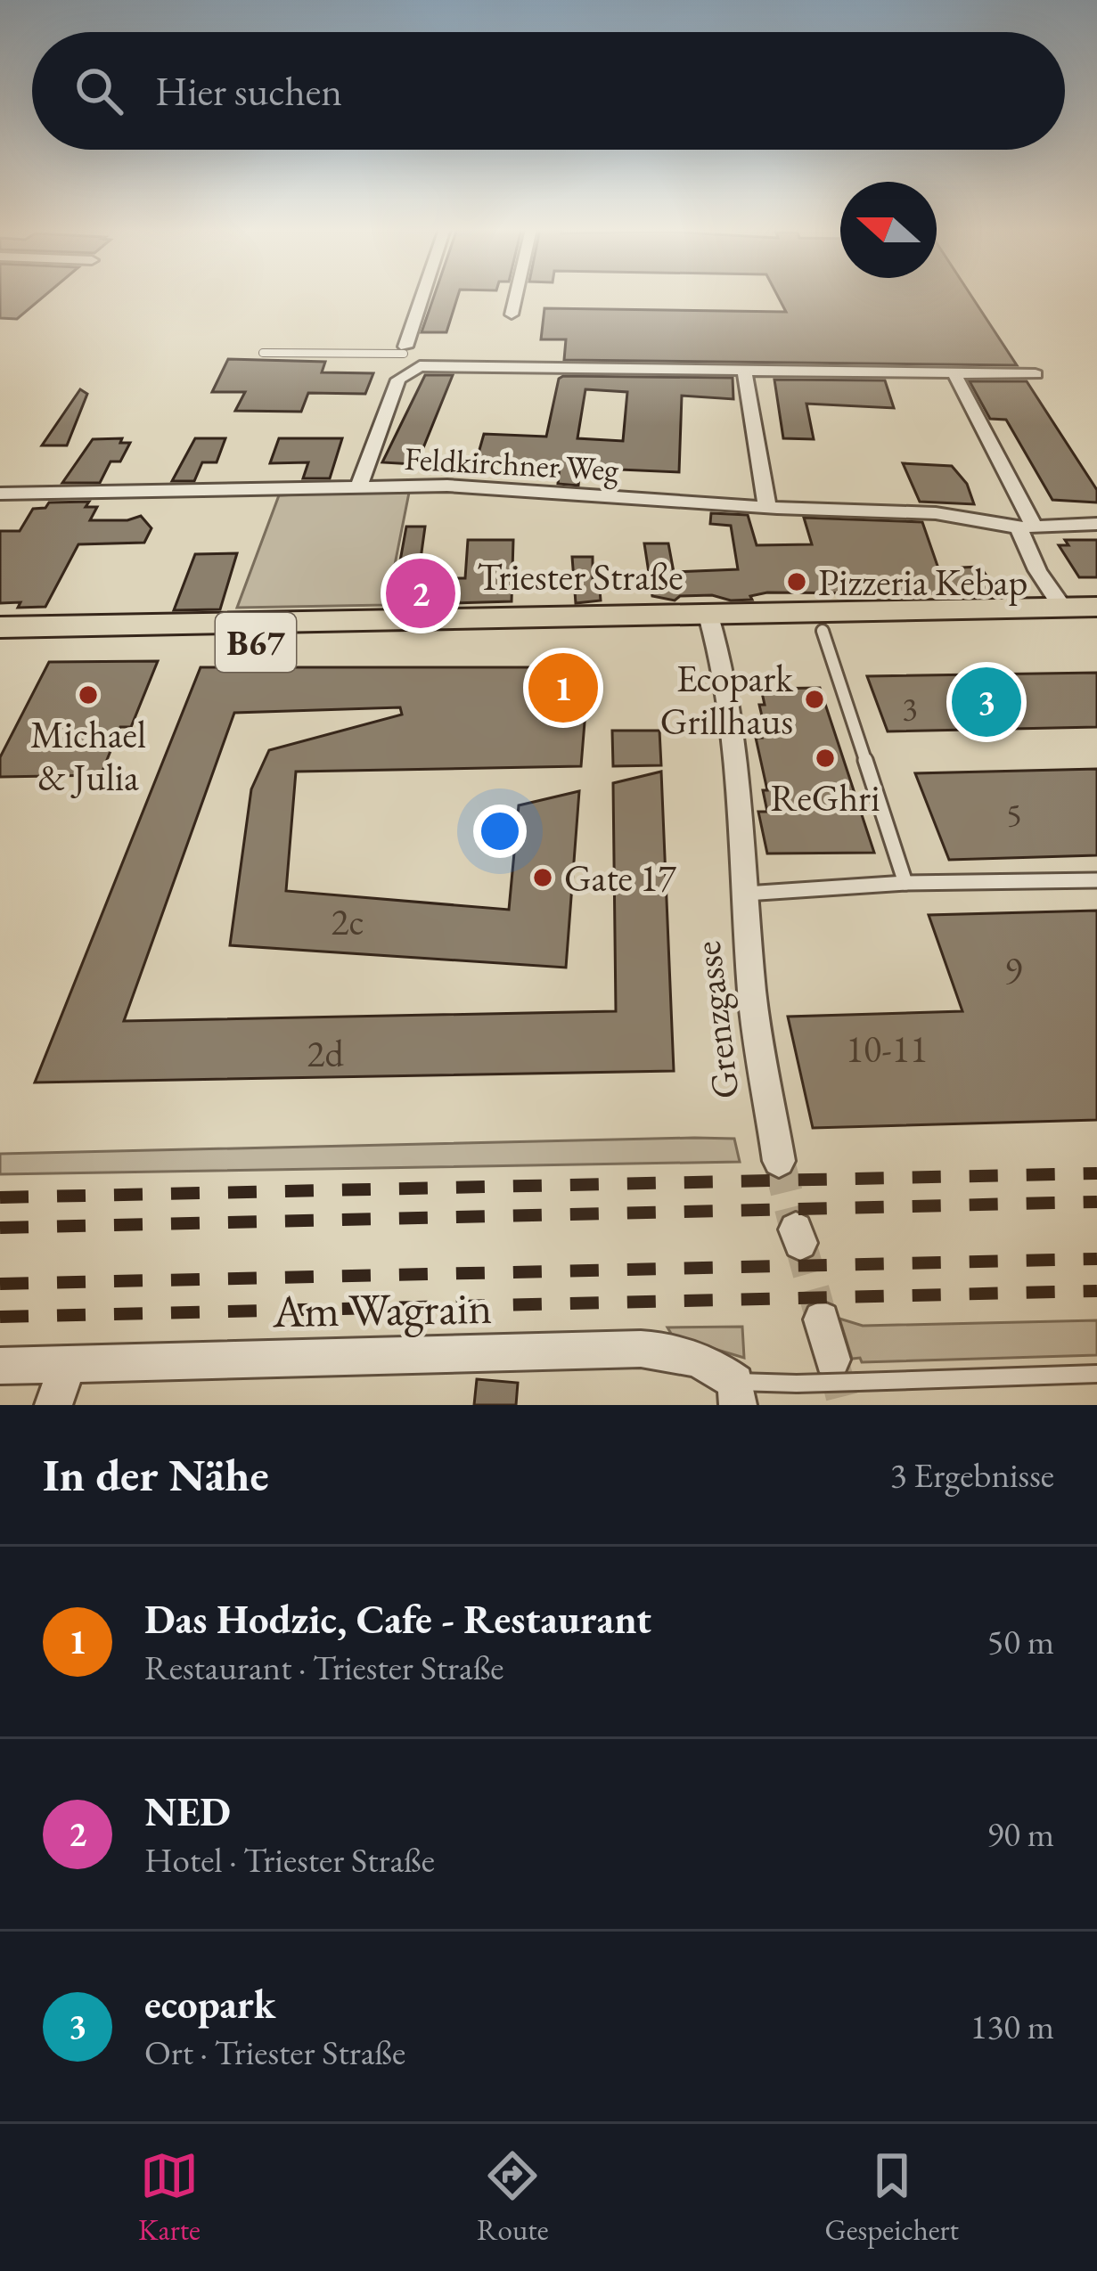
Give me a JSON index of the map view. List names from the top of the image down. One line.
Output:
{"streets":{"main road":["Triester Straße","B67"],"street":["Feldkirchner Weg","Grenzgasse","Am Wagrain"]},"crossings":[["Triester Straße","Grenzgasse"]],"places":["Pizzeria Kebap","Michael & Julia","Ecopark Grillhaus","ReGhri","Gate 17"],"house_numbers":["3","5","2c","9","10-11","2d"],"north":"left","page":{"search":"Hier suchen","pins":["2","1","3"],"heading":["In der Nähe","3 Ergebnisse"],"list":[{"mark":"1","name":"Das Hodzic, Cafe - Restaurant","note":"Restaurant · Triester Straße","value":"50 m"},{"mark":"2","name":"NED","note":"Hotel · Triester Straße","value":"90 m"},{"mark":"3","name":"ecopark","note":"Ort · Triester Straße","value":"130 m"}],"nav":["Karte","Route","Gespeichert"]}}
